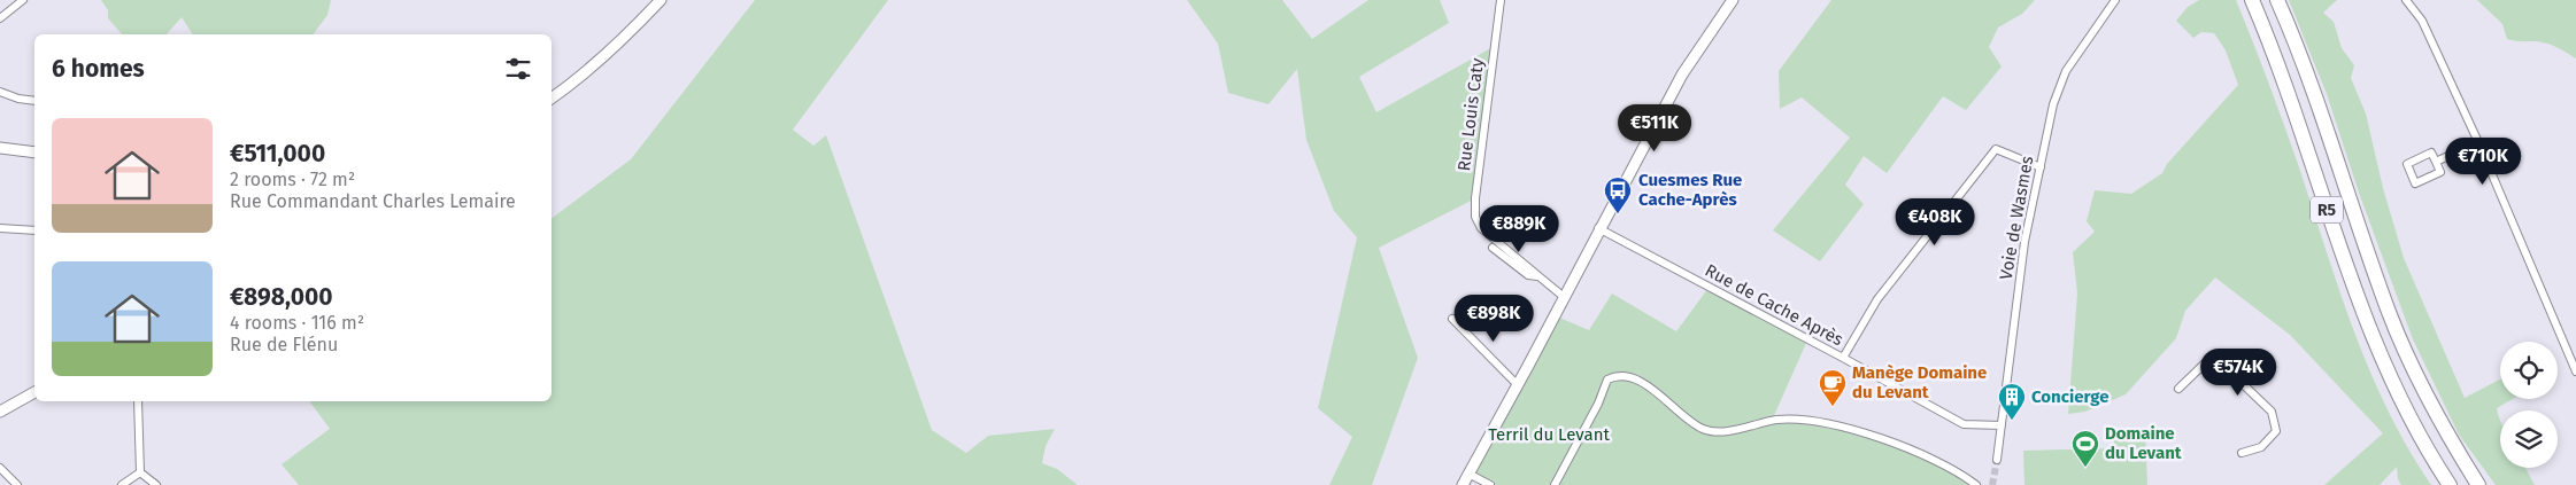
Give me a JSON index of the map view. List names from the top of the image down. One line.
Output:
{"streets":{"highway":["R5"],"street":["Rue Louis Caty","Voie de Wasmes","Rue de Cache Après"]},"crossings":[["Voie de Wasmes","Rue de Cache Après"]],"parks":["Terril du Levant"],"places":{"bus stop":["Cuesmes Rue Cache-Après"],"cafe":["Manège Domaine du Levant"],"building":["Concierge"],"sports":["Domaine du Levant"]},"page":{"heading":"6 homes","list":[{"name":"€511,000","note":"2 rooms · 72 m² · Rue Commandant Charles Lemaire"},{"name":"€898,000","note":"4 rooms · 116 m² · Rue de Flénu"}],"price":["€511K","€710K","€408K","€889K","€898K","€574K"]}}
